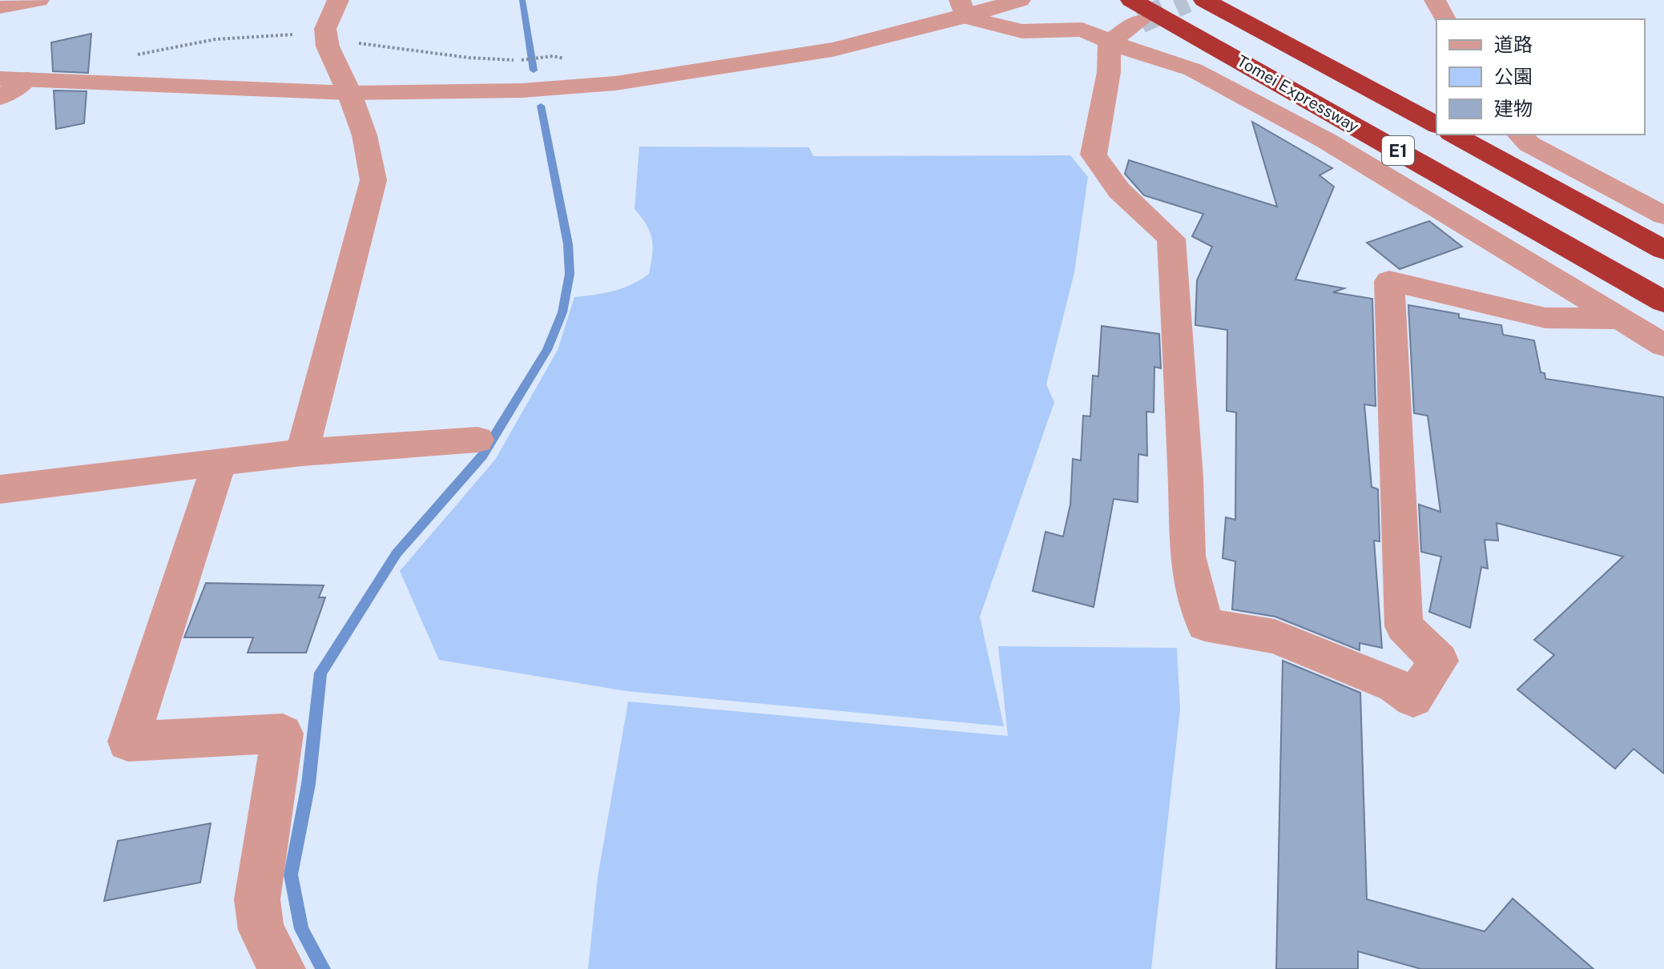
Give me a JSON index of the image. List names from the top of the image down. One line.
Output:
{"streets":{"highway":["Tomei Expressway","E1"]},"legend":["道路","公園","建物"]}
